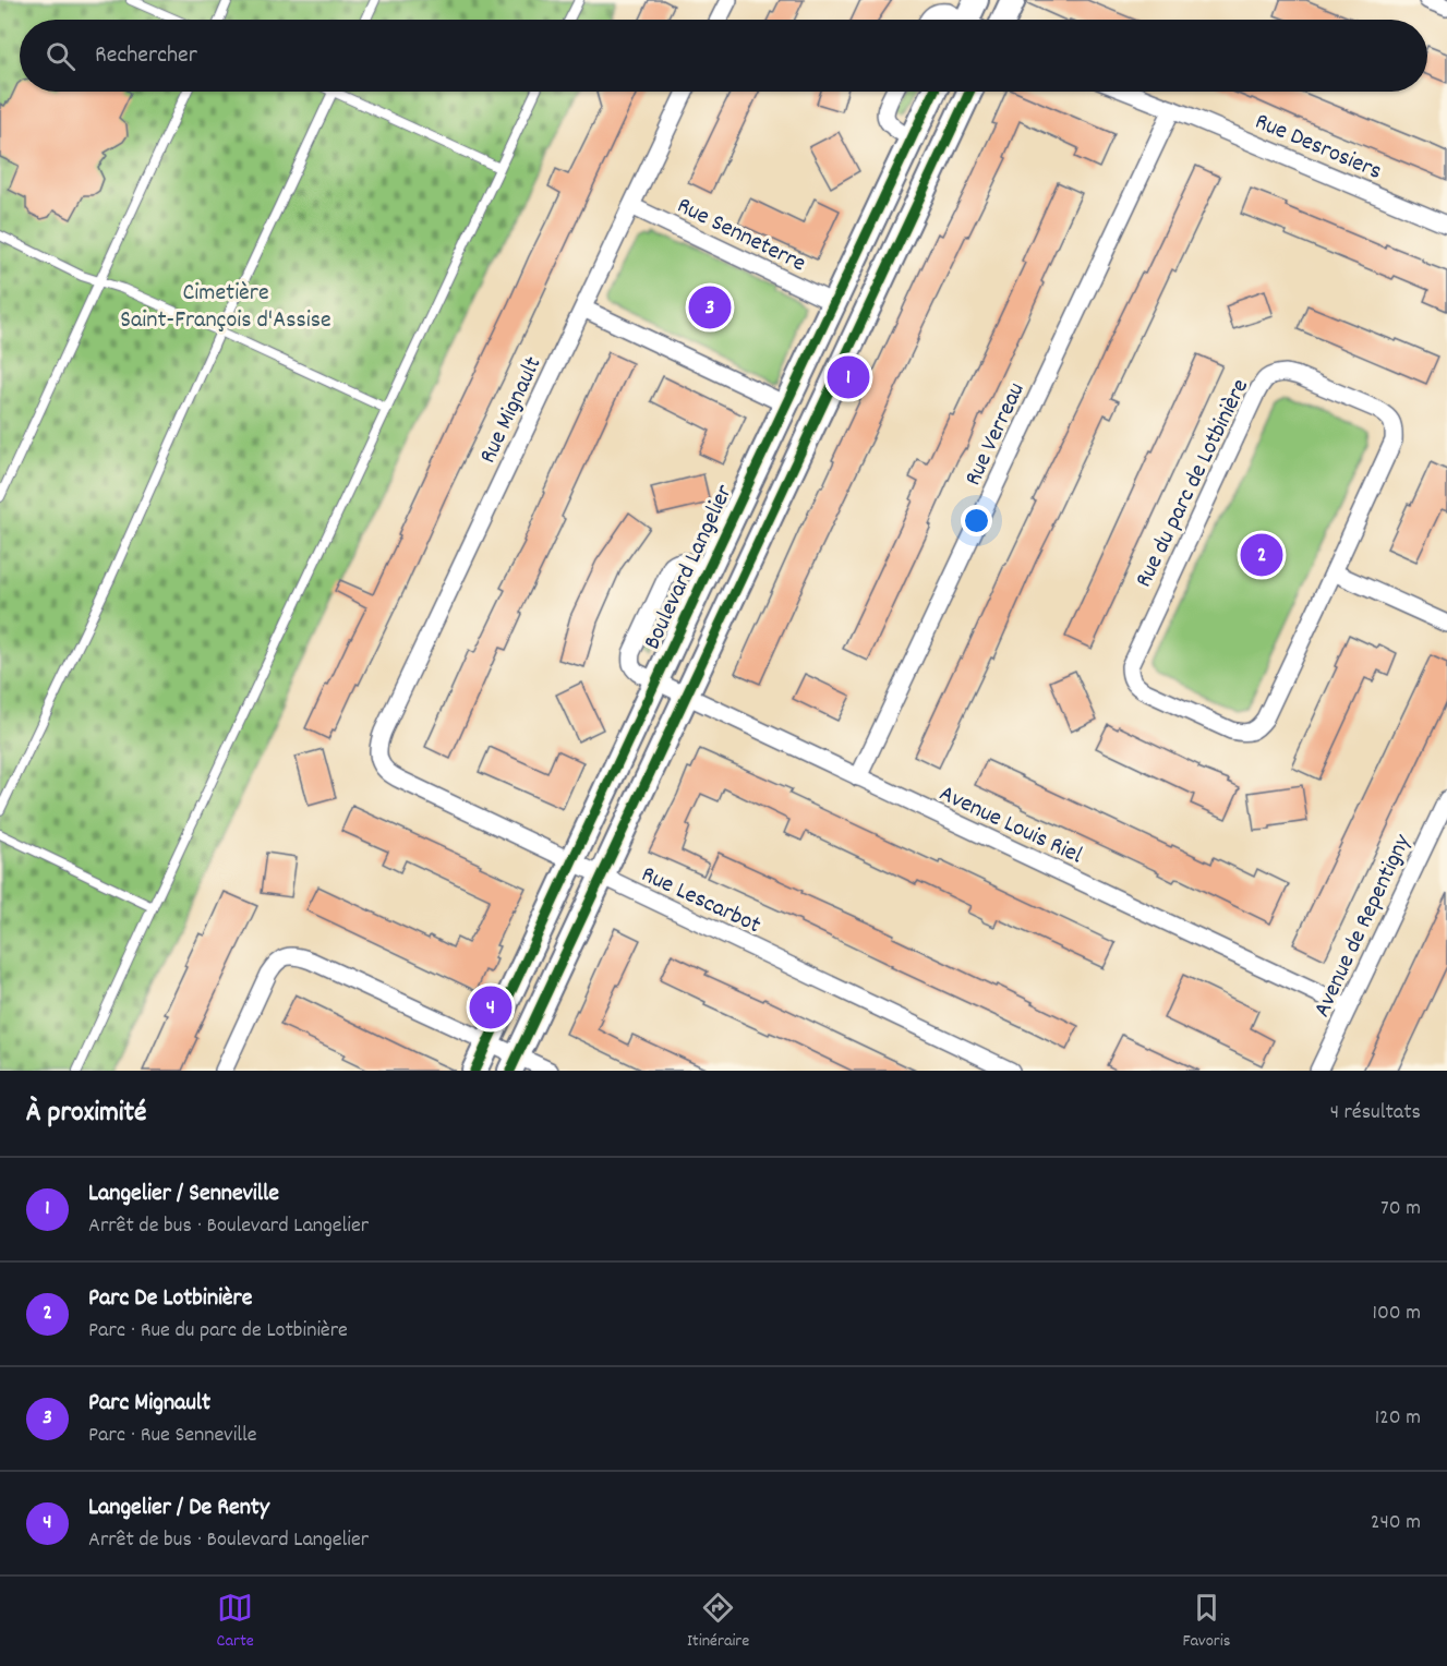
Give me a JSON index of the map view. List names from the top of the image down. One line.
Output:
{"streets":{"main road":["Boulevard Langelier"],"street":["Rue Desrosiers","Rue Senneterre","Rue Mignault","Rue Verreau","Rue du parc de Lotbinière","Avenue Louis Riel","Rue Lescarbot","Avenue de Repentigny"]},"crossings":[["Rue Desrosiers","Rue Verreau"],["Rue Senneterre","Rue Mignault"],["Rue Senneterre","Boulevard Langelier"],["Rue Mignault","Rue Lescarbot"],["Rue Verreau","Avenue Louis Riel"],["Boulevard Langelier","Avenue Louis Riel"],["Boulevard Langelier","Rue Lescarbot"],["Avenue Louis Riel","Avenue de Repentigny"]],"parks":["Cimetière Saint-François d'Assise"],"page":{"search":"Rechercher","pins":["3","1","2","4"],"heading":["À proximité","4 résultats"],"list":[{"mark":"1","name":"Langelier / Senneville","note":"Arrêt de bus · Boulevard Langelier","value":"70 m"},{"mark":"2","name":"Parc De Lotbinière","note":"Parc · Rue du parc de Lotbinière","value":"100 m"},{"mark":"3","name":"Parc Mignault","note":"Parc · Rue Senneville","value":"120 m"},{"mark":"4","name":"Langelier / De Renty","note":"Arrêt de bus · Boulevard Langelier","value":"240 m"}],"nav":["Carte","Itinéraire","Favoris"]}}
